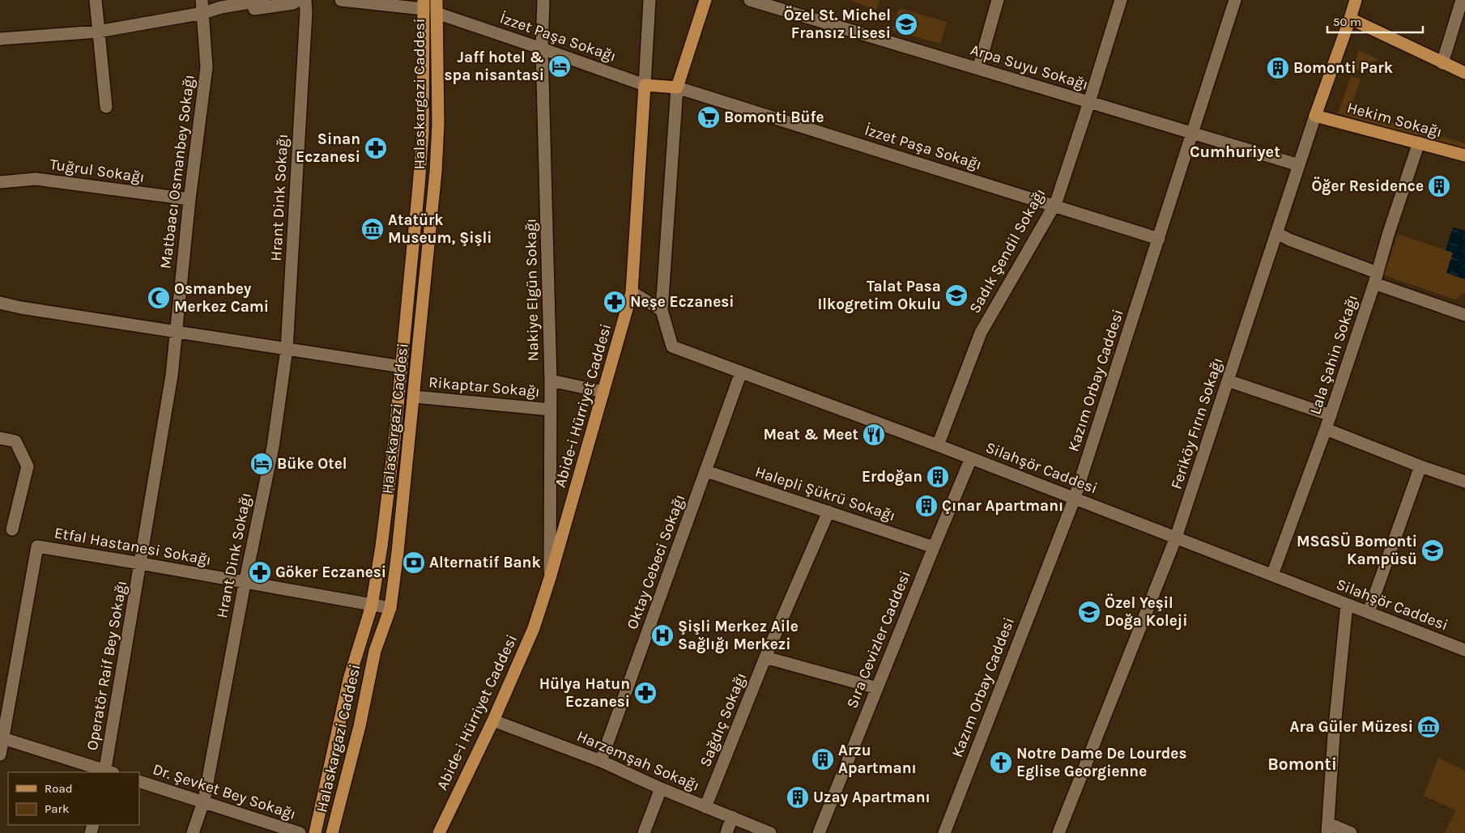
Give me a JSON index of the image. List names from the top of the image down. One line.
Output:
{"streets":{"main road":["Halaskargazi Caddesi","Hekim Sokağı","Abide-i Hürriyet Caddesi","Feriköy Fırın Sokağı"],"street":["İzzet Paşa Sokağı","Arpa Suyu Sokağı","Tuğrul Sokağı","Matbaacı Osmanbey Sokağı","Hrant Dink Sokağı","Sadık Şendil Sokağı","Nakiye Elgün Sokağı","Lala Şahin Sokağı","Kazım Orbay Caddesi","Rikaptar Sokağı","Silahşör Caddesi","Halepli Şükrü Sokağı","Etfal Hastanesi Sokağı","Oktay Cebeci Sokağı","Sıra Cevizler Caddesi","Operatör Raif Bey Sokağı","Sağdıç Sokağı","Harzemşah Sokağı","Dr. Şevket Bey Sokağı"]},"crossings":[["İzzet Paşa Sokağı","Halaskargazi Caddesi"],["İzzet Paşa Sokağı","Sadık Şendil Sokağı"],["İzzet Paşa Sokağı","Nakiye Elgün Sokağı"],["İzzet Paşa Sokağı","Kazım Orbay Caddesi"],["İzzet Paşa Sokağı","Abide-i Hürriyet Caddesi"],["Arpa Suyu Sokağı","Sadık Şendil Sokağı"],["Arpa Suyu Sokağı","Kazım Orbay Caddesi"],["Arpa Suyu Sokağı","Feriköy Fırın Sokağı"],["Halaskargazi Caddesi","Rikaptar Sokağı"],["Halaskargazi Caddesi","Etfal Hastanesi Sokağı"],["Hekim Sokağı","Lala Şahin Sokağı"],["Hekim Sokağı","Feriköy Fırın Sokağı"],["Tuğrul Sokağı","Matbaacı Osmanbey Sokağı"],["Matbaacı Osmanbey Sokağı","Etfal Hastanesi Sokağı"],["Matbaacı Osmanbey Sokağı","Operatör Raif Bey Sokağı"],["Hrant Dink Sokağı","Etfal Hastanesi Sokağı"],["Hrant Dink Sokağı","Dr. Şevket Bey Sokağı"],["Sadık Şendil Sokağı","Silahşör Caddesi"],["Nakiye Elgün Sokağı","Rikaptar Sokağı"],["Nakiye Elgün Sokağı","Abide-i Hürriyet Caddesi"],["Lala Şahin Sokağı","Silahşör Caddesi"],["Kazım Orbay Caddesi","Silahşör Caddesi"],["Abide-i Hürriyet Caddesi","Harzemşah Sokağı"],["Feriköy Fırın Sokağı","Silahşör Caddesi"],["Silahşör Caddesi","Oktay Cebeci Sokağı"],["Silahşör Caddesi","Sıra Cevizler Caddesi"],["Halepli Şükrü Sokağı","Oktay Cebeci Sokağı"],["Halepli Şükrü Sokağı","Sıra Cevizler Caddesi"],["Halepli Şükrü Sokağı","Sağdıç Sokağı"],["Etfal Hastanesi Sokağı","Operatör Raif Bey Sokağı"],["Oktay Cebeci Sokağı","Harzemşah Sokağı"],["Sağdıç Sokağı","Harzemşah Sokağı"]],"districts":["Cumhuriyet","Bomonti"],"places":{"school or university":["Özel St. Michel Fransız Lisesi","Talat Pasa Ilkogretim Okulu","MSGSÜ Bomonti Kampüsü","Özel Yeşil Doğa Koleji"],"hotel":["Jaff hotel & spa nisantasi","Büke Otel"],"building":["Bomonti Park","Öğer Residence","Erdoğan","Çınar Apartmanı","Arzu Apartmanı","Uzay Apartmanı"],"supermarket":["Bomonti Büfe"],"pharmacy":["Sinan Eczanesi","Neşe Eczanesi","Göker Eczanesi","Hülya Hatun Eczanesi"],"museum":["Atatürk Museum, Şişli","Ara Güler Müzesi"],"mosque":["Osmanbey Merkez Cami"],"restaurant":["Meat & Meet"],"bank":["Alternatif Bank"],"hospital":["Şişli Merkez Aile Sağlığı Merkezi"],"church":["Notre Dame De Lourdes Eglise Georgienne"]},"legend":["Road","Park"],"scale_bar":"50 m"}
